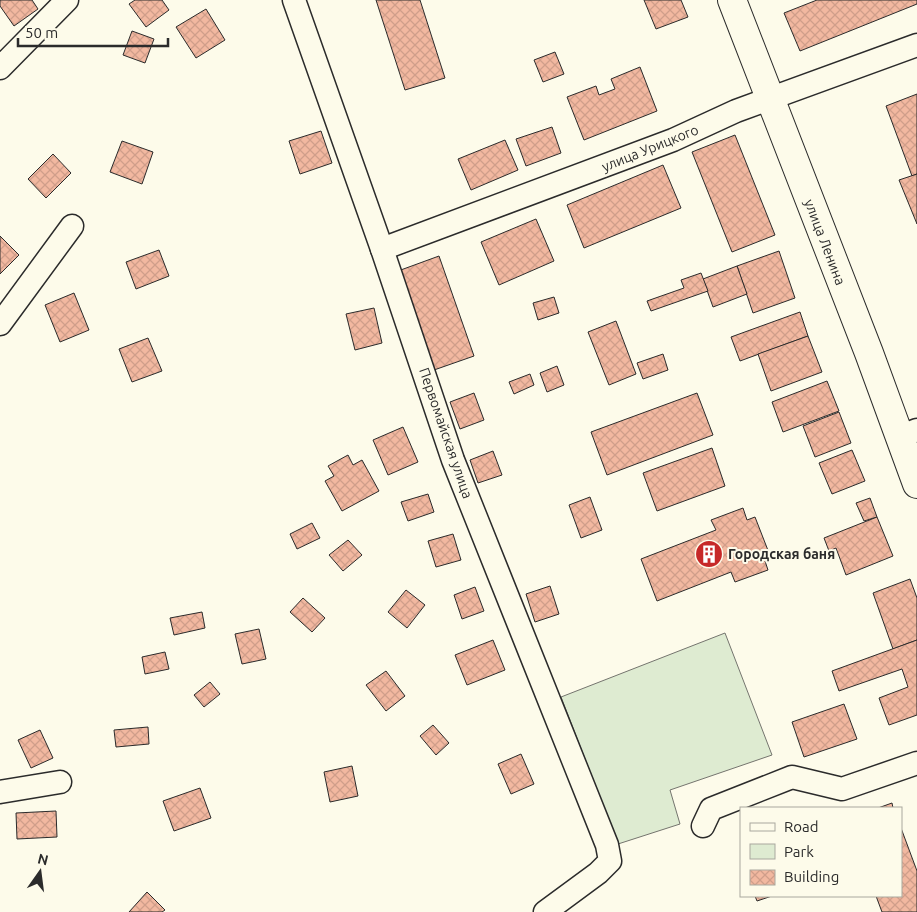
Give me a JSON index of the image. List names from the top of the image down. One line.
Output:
{"streets":{"main road":["улица Ленина"],"street":["улица Урицкого","Первомайская улица"]},"crossings":[["улица Урицкого","улица Ленина"],["улица Урицкого","Первомайская улица"]],"places":{"building":["Городская баня"]},"legend":["Road","Park","Building"],"scale_bar":"50 m","north":"top"}
